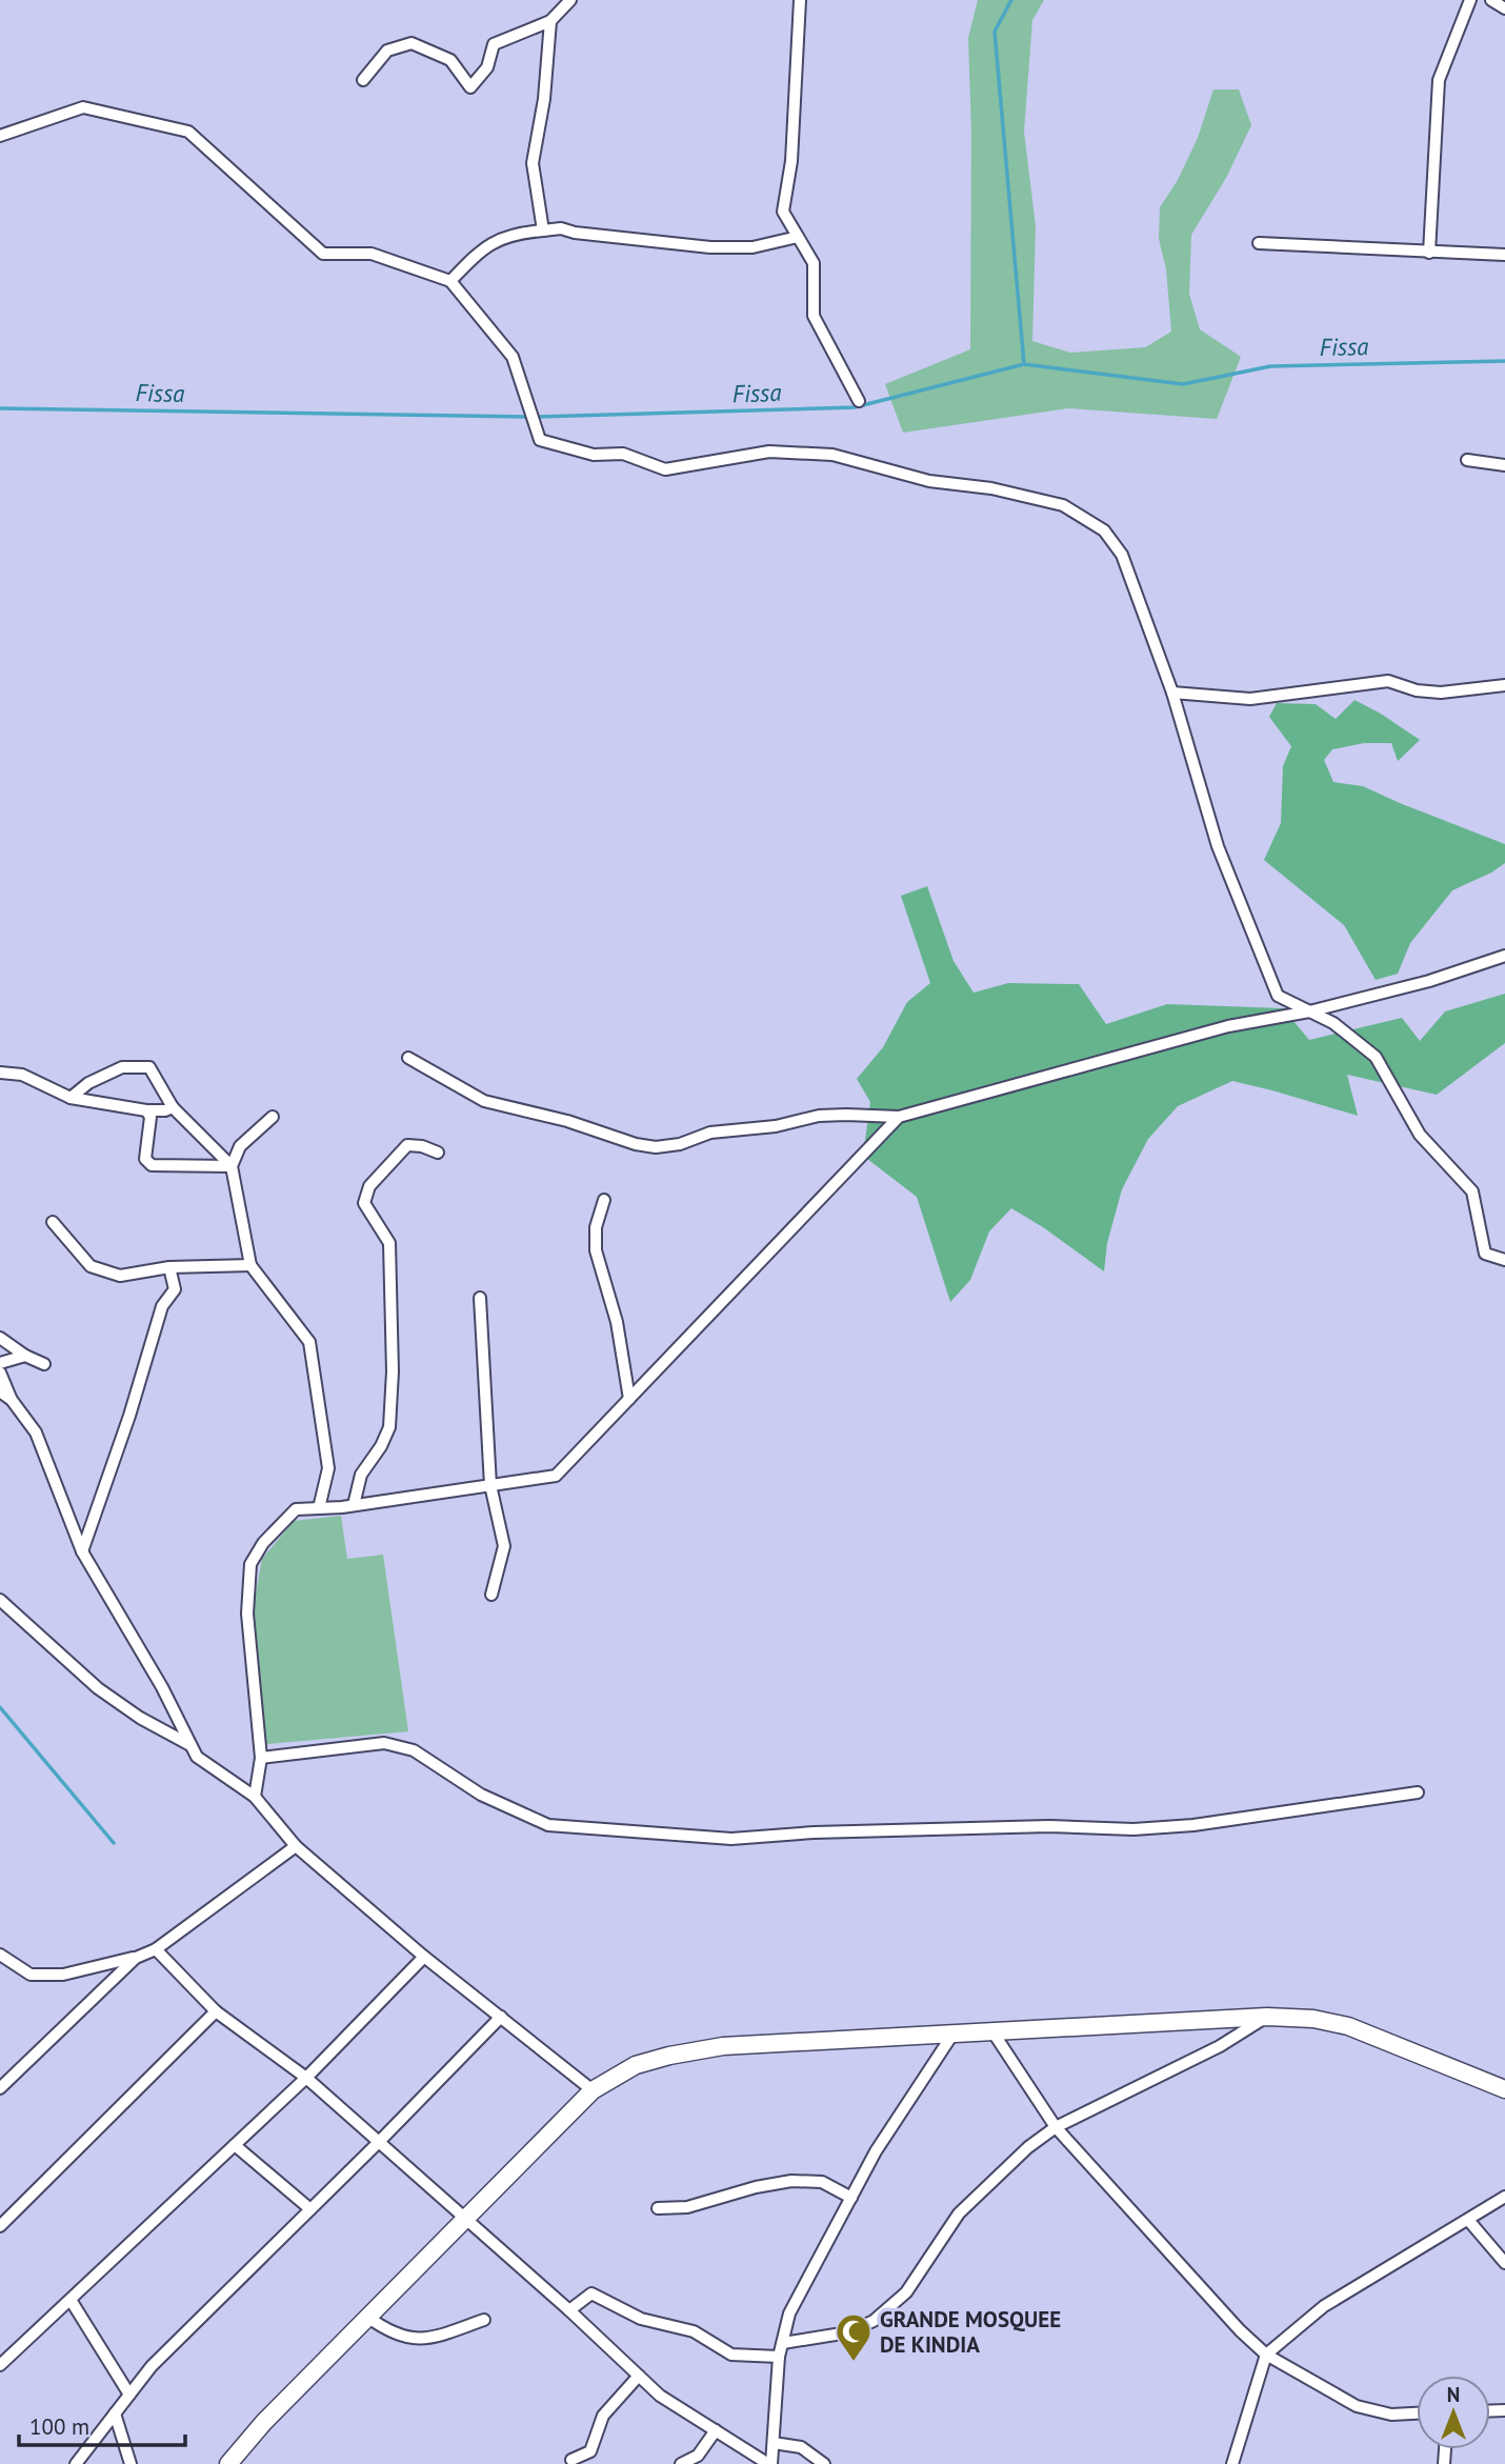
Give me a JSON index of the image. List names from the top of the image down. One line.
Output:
{"water":["Fissa"],"places":{"mosque":["GRANDE MOSQUEE DE KINDIA"]},"scale_bar":"100 m","north":"top"}
